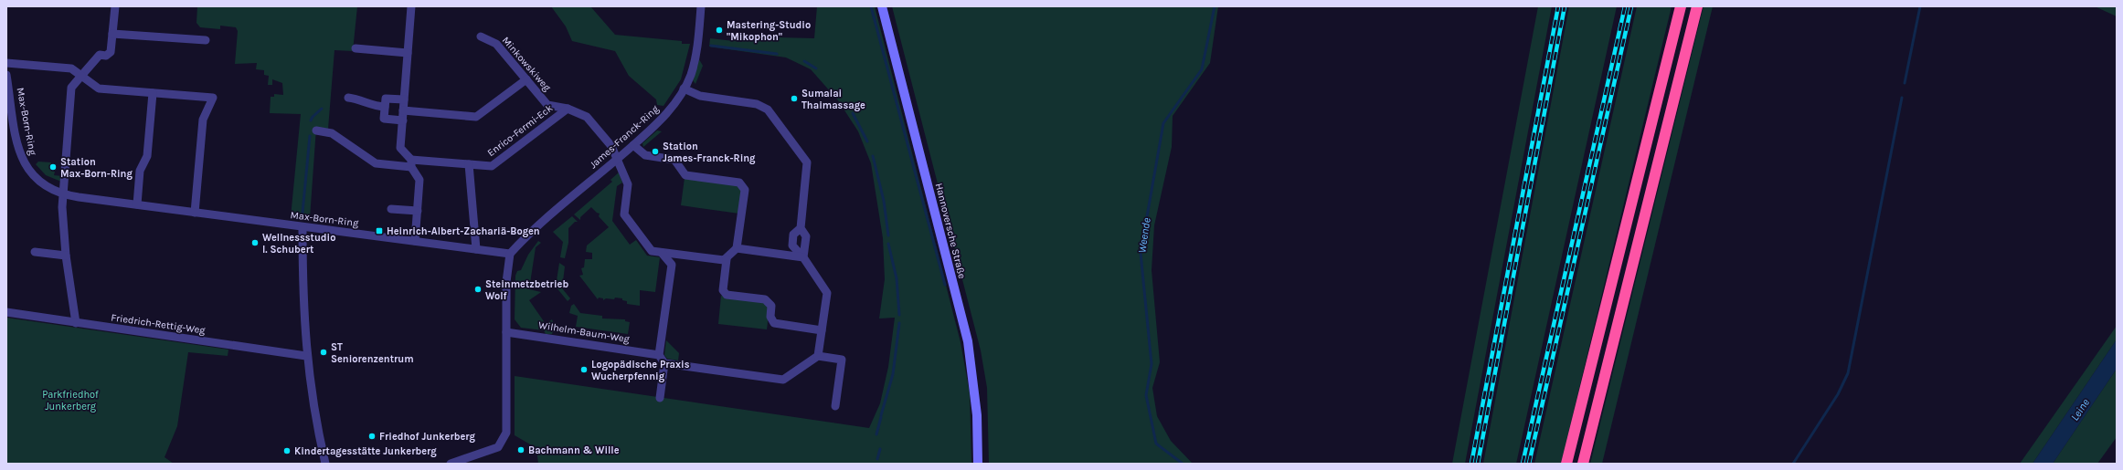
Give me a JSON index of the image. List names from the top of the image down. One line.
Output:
{"streets":{"street":["Minkowskiweg","Max-Born-Ring","Enrico-Fermi-Eck","James-Franck-Ring","Hannoversche Straße","Friedrich-Rettig-Weg","Wilhelm-Baum-Weg"]},"crossings":[["Minkowskiweg","Enrico-Fermi-Eck"],["Minkowskiweg","James-Franck-Ring"],["Max-Born-Ring","James-Franck-Ring"]],"water":["Weende","Leine"],"parks":["Parkfriedhof Junkerberg"],"places":{"other":["Mastering-Studio \"Mikophon\"","Sumalai Thaimassage","Station James-Franck-Ring","Station Max-Born-Ring","Wellnessstudio I. Schubert","Steinmetzbetrieb Wolf","ST Seniorenzentrum","Logopädische Praxis Wucherpfennig","Friedhof Junkerberg","Bachmann & Wille","Kindertagesstätte Junkerberg"],"transit":["Heinrich-Albert-Zachariä-Bogen"]}}
